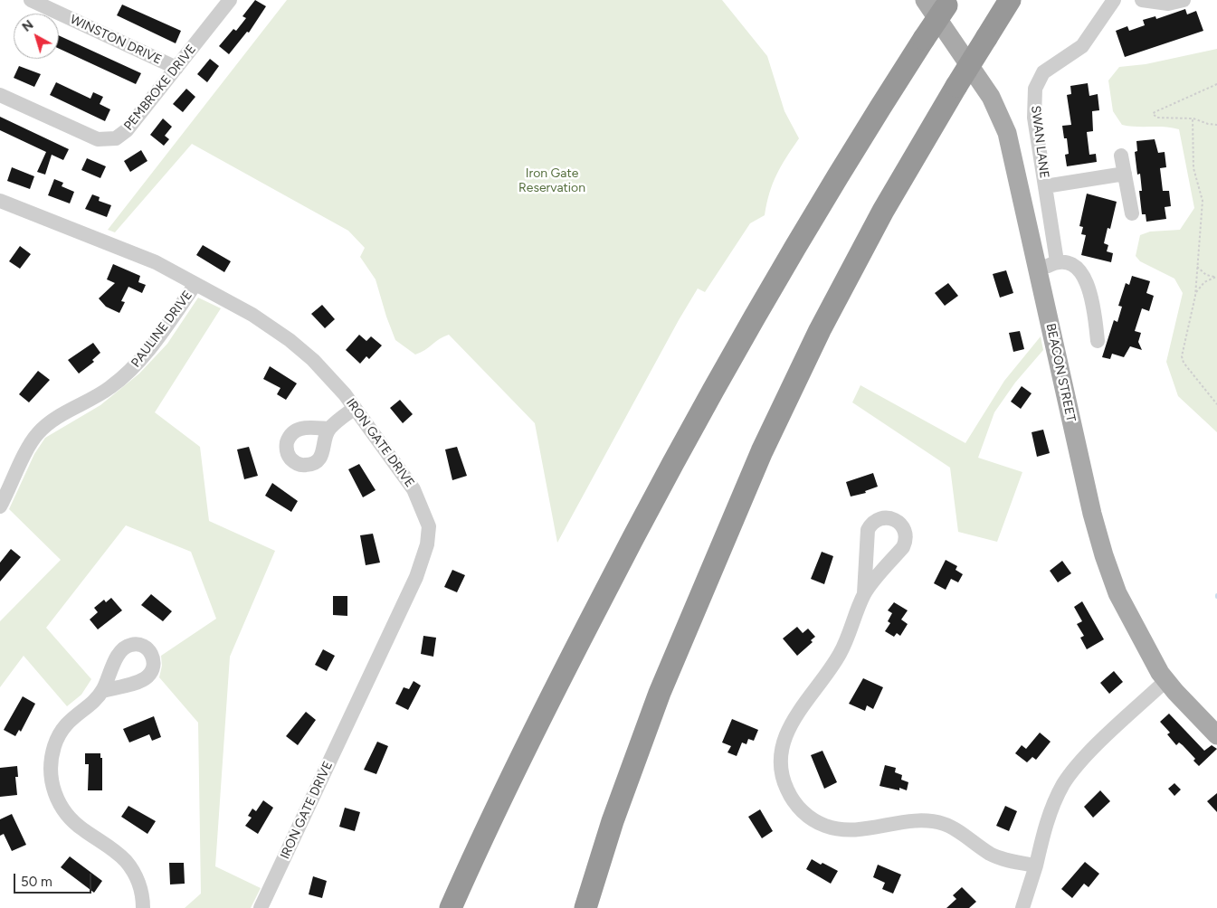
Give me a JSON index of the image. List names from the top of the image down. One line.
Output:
{"streets":{"main road":["BEACON STREET"],"street":["WINSTON DRIVE","PEMBROKE DRIVE","SWAN LANE","PAULINE DRIVE","IRON GATE DRIVE"]},"crossings":[["WINSTON DRIVE","PEMBROKE DRIVE"],["PAULINE DRIVE","IRON GATE DRIVE"]],"parks":["Iron Gate Reservation"],"scale_bar":"50 m","north":"top left"}
